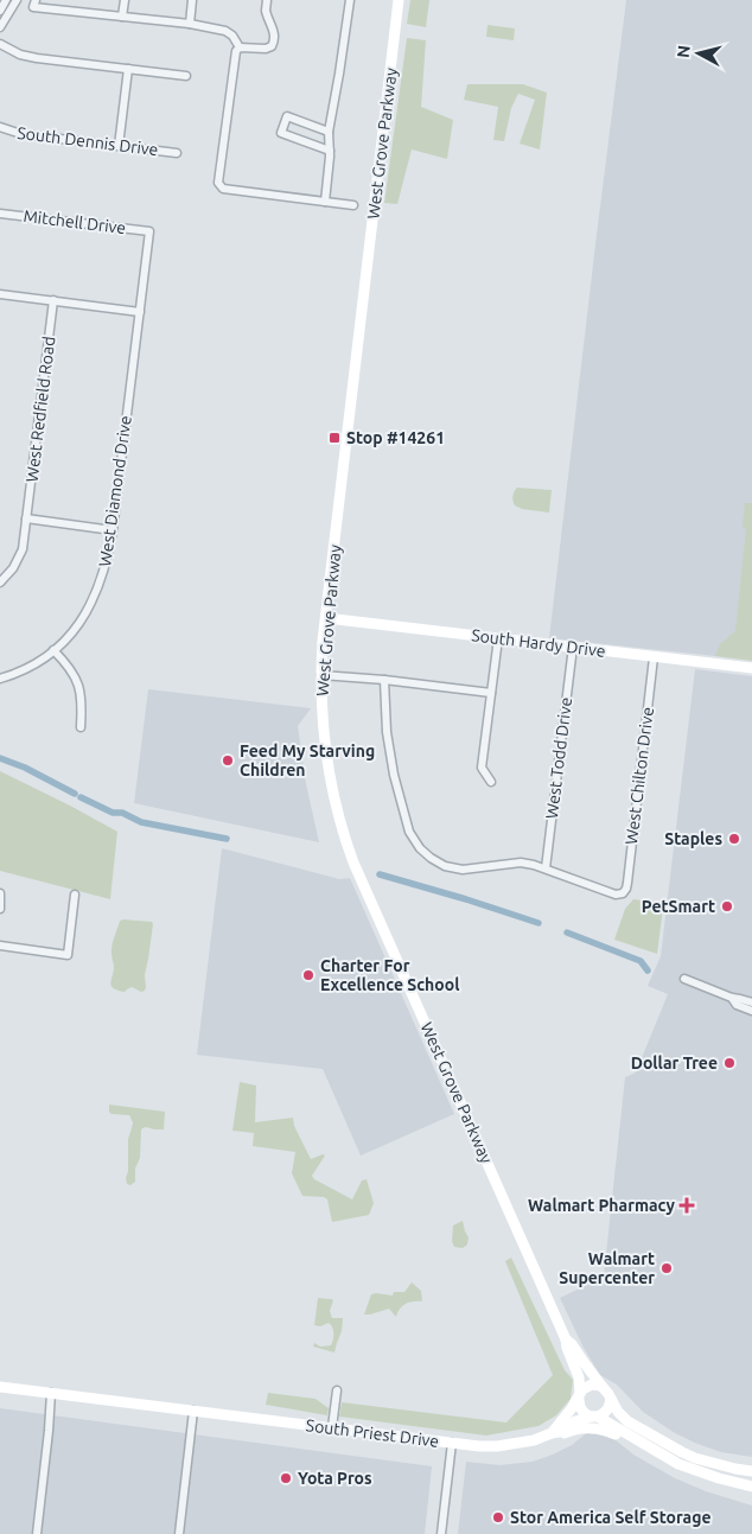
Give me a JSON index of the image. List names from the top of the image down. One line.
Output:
{"streets":{"street":["South Dennis Drive","West Grove Parkway","Mitchell Drive","West Redfield Road","West Diamond Drive","South Hardy Drive","West Todd Drive","West Chilton Drive","South Priest Drive"]},"crossings":[["West Grove Parkway","South Hardy Drive"],["West Grove Parkway","South Priest Drive"],["Mitchell Drive","West Diamond Drive"],["South Hardy Drive","West Todd Drive"],["South Hardy Drive","West Chilton Drive"],["West Todd Drive","West Chilton Drive"]],"places":{"transit":["Stop #14261"],"other":["Feed My Starving Children","Staples","PetSmart","Charter For Excellence School","Dollar Tree","Walmart Supercenter","Yota Pros","Stor America Self Storage"],"health":["Walmart Pharmacy"]},"north":"left"}
